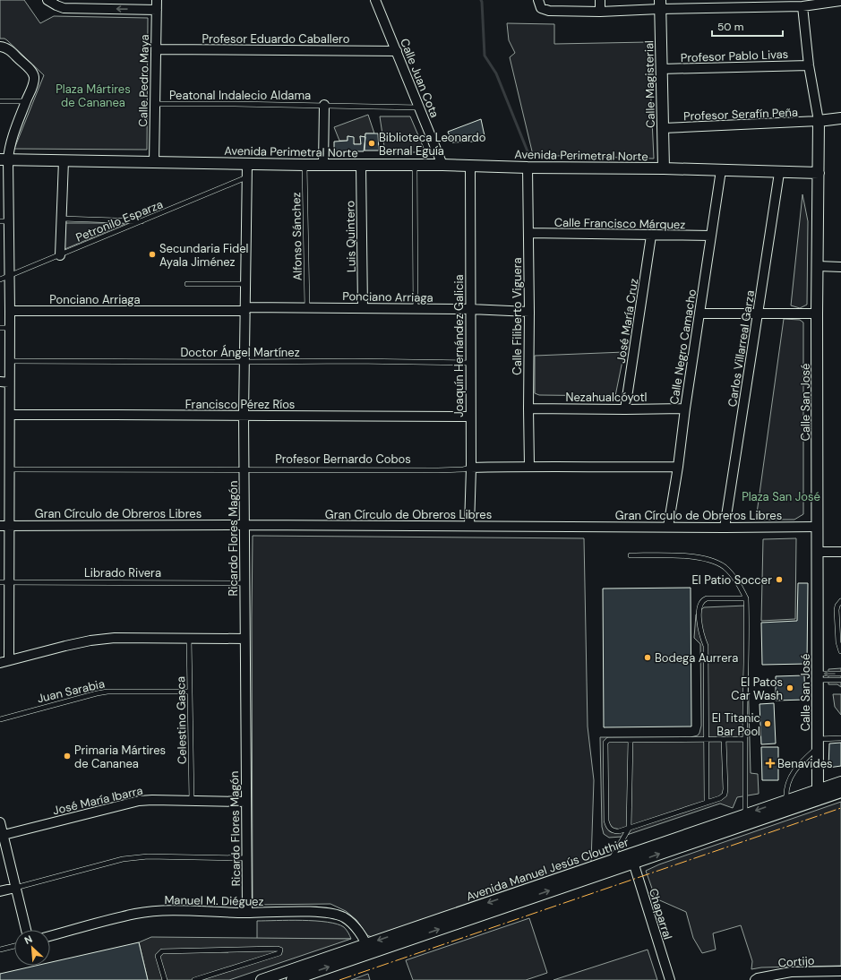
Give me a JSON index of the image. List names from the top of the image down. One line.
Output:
{"streets":{"street":["Profesor Eduardo Caballero","Profesor Pablo Livas","Calle Juan Cota","Calle Pedro Maya","Calle Magisterial","Profesor Serafín Peña","Avenida Perimetral Norte","Calle Francisco Márquez","Luis Quintero","Ponciano Arriaga","Calle Filiberto Viguera","José María Cruz","Joaquín Hernández Galicia","Calle Negro Camacho","Carlos Villarreal Garza","Nezahualcóyotl","Calle San José","Francisco Pérez Ríos","Profesor Bernardo Cobos","Gran Círculo de Obreros Libres","Ricardo Flores Magón","José María Ibarra","Avenida Manuel Jesús Clouthier","Manuel M. Diéguez","Chaparral","Cortijo"],"lane":["Peatonal Indalecio Aldama","Petronilo Esparza","Alfonso Sánchez","Doctor Ángel Martínez","Librado Rivera","Juan Sarabia","Celestino Gasca"]},"crossings":[["Profesor Eduardo Caballero","Calle Juan Cota"],["Profesor Eduardo Caballero","Calle Pedro Maya"],["Profesor Pablo Livas","Calle Magisterial"],["Profesor Pablo Livas","Calle San José"],["Calle Juan Cota","Peatonal Indalecio Aldama"],["Calle Juan Cota","Avenida Perimetral Norte"],["Calle Pedro Maya","Peatonal Indalecio Aldama"],["Calle Pedro Maya","Avenida Perimetral Norte"],["Calle Magisterial","Profesor Serafín Peña"],["Calle Magisterial","Avenida Perimetral Norte"],["Profesor Serafín Peña","Calle San José"],["Avenida Perimetral Norte","Alfonso Sánchez"],["Avenida Perimetral Norte","Luis Quintero"],["Avenida Perimetral Norte","Calle Filiberto Viguera"],["Avenida Perimetral Norte","Joaquín Hernández Galicia"],["Avenida Perimetral Norte","Calle Negro Camacho"],["Avenida Perimetral Norte","Carlos Villarreal Garza"],["Avenida Perimetral Norte","Calle San José"],["Avenida Perimetral Norte","Ricardo Flores Magón"],["Petronilo Esparza","Ricardo Flores Magón"],["Calle Francisco Márquez","Calle Filiberto Viguera"],["Calle Francisco Márquez","José María Cruz"],["Calle Francisco Márquez","Calle Negro Camacho"],["Alfonso Sánchez","Ponciano Arriaga"],["Luis Quintero","Ponciano Arriaga"],["Ponciano Arriaga","Calle Filiberto Viguera"],["Ponciano Arriaga","Joaquín Hernández Galicia"],["Ponciano Arriaga","Ricardo Flores Magón"],["Calle Filiberto Viguera","Nezahualcóyotl"],["Calle Filiberto Viguera","Profesor Bernardo Cobos"],["José María Cruz","Nezahualcóyotl"],["Joaquín Hernández Galicia","Doctor Ángel Martínez"],["Joaquín Hernández Galicia","Francisco Pérez Ríos"],["Joaquín Hernández Galicia","Profesor Bernardo Cobos"],["Joaquín Hernández Galicia","Gran Círculo de Obreros Libres"],["Calle Negro Camacho","Nezahualcóyotl"],["Calle Negro Camacho","Profesor Bernardo Cobos"],["Calle Negro Camacho","Gran Círculo de Obreros Libres"],["Carlos Villarreal Garza","Gran Círculo de Obreros Libres"],["Doctor Ángel Martínez","Ricardo Flores Magón"],["Calle San José","Gran Círculo de Obreros Libres"],["Calle San José","Avenida Manuel Jesús Clouthier"],["Francisco Pérez Ríos","Ricardo Flores Magón"],["Profesor Bernardo Cobos","Ricardo Flores Magón"],["Gran Círculo de Obreros Libres","Ricardo Flores Magón"],["Ricardo Flores Magón","Librado Rivera"],["Ricardo Flores Magón","José María Ibarra"],["Ricardo Flores Magón","Manuel M. Diéguez"],["Juan Sarabia","Celestino Gasca"],["Celestino Gasca","José María Ibarra"],["Avenida Manuel Jesús Clouthier","Manuel M. Diéguez"],["Avenida Manuel Jesús Clouthier","Chaparral"]],"parks":["Plaza Mártires de Cananea","Plaza San José"],"places":{"other":["Biblioteca Leonardo Bernal Eguía","Secundaria Fidel Ayala Jiménez","El Patio Soccer","Bodega Aurrera","El Patos Car Wash","El Titanic Bar Pool","Primaria Mártires de Cananea"],"health":["Benavides"]},"scale_bar":"50 m","north":"top left"}
